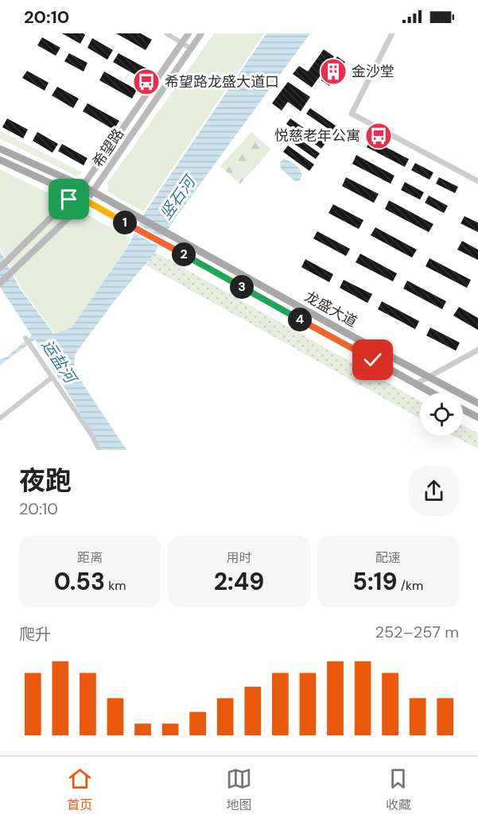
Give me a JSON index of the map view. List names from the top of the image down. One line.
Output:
{"streets":{"main road":["希望路","龙盛大道"]},"crossings":[["希望路","龙盛大道"]],"water":["竖石河","运盐河"],"places":{"building":["金沙堂"],"bus stop":["希望路龙盛大道口","悦慈老年公寓"]},"page":{"status":"20:10","pins":["1","2","3","4"],"heading":["夜跑","20:10"],"stats":[["距离","0.53 km"],["用时","2:49"],["配速","5:19 /km"]],"chart":["爬升","252–257 m"],"tabs":["首页","地图","收藏"]}}
